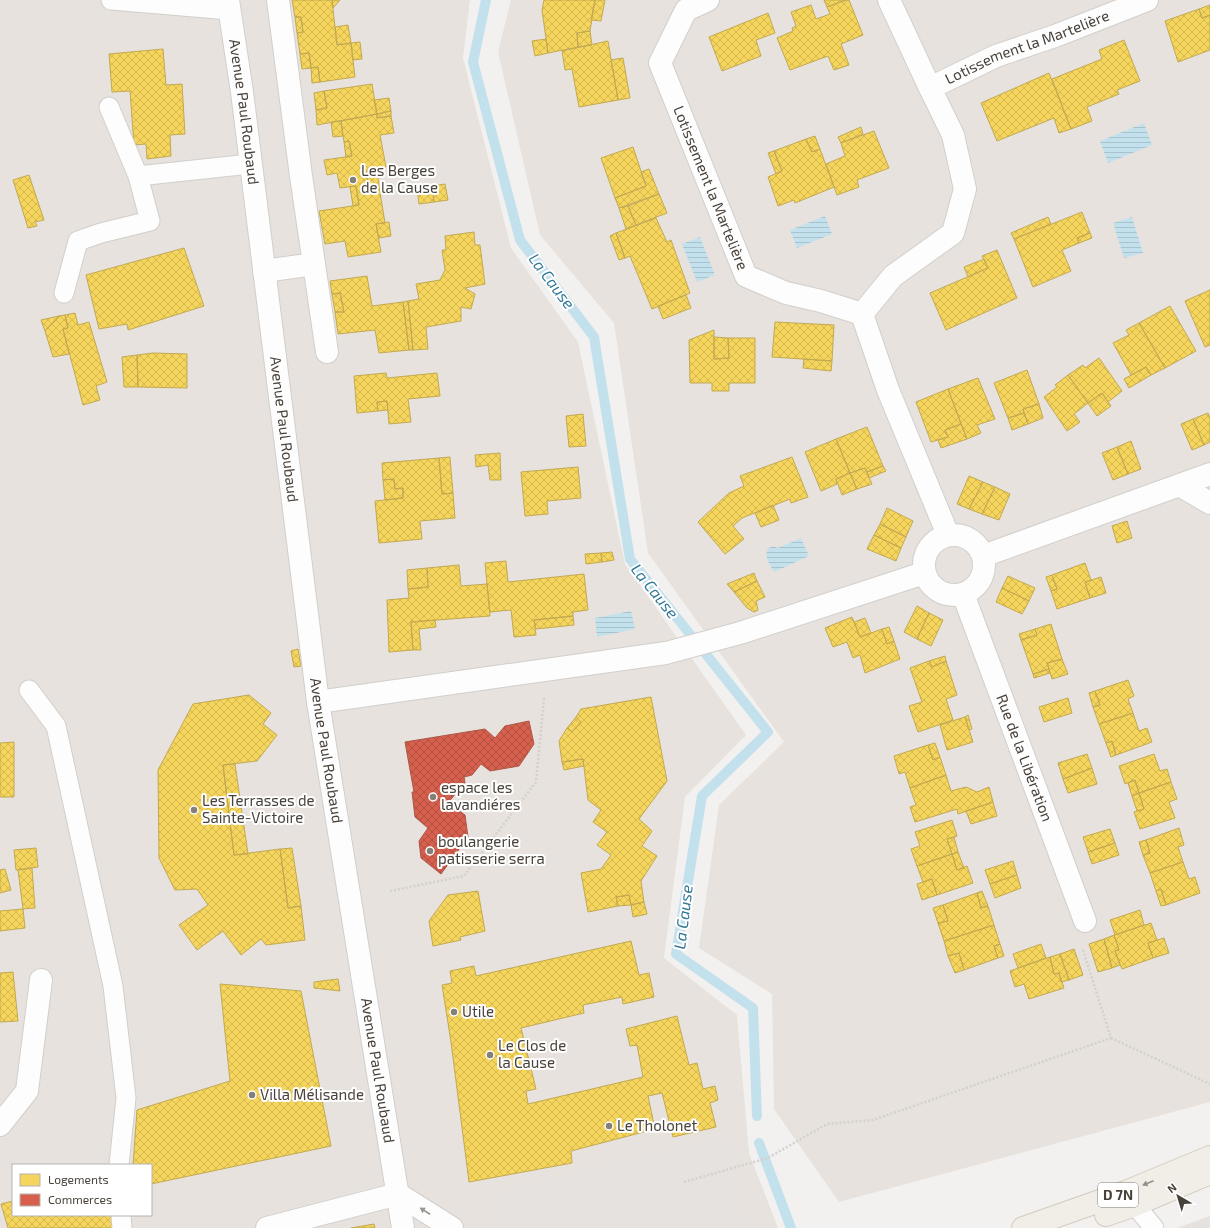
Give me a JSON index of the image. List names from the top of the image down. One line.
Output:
{"streets":{"main road":["D 7N"],"street":["Lotissement la Martelière","Avenue Paul Roubaud","Rue de la Libération"]},"water":["La Cause"],"places":["Les Berges de la Cause","espace les lavandiéres","Les Terrasses de Sainte-Victoire","boulangerie patisserie serra","Utile","Le Clos de la Cause","Villa Mélisande","Le Tholonet"],"legend":["Logements","Commerces"],"north":"top left"}
